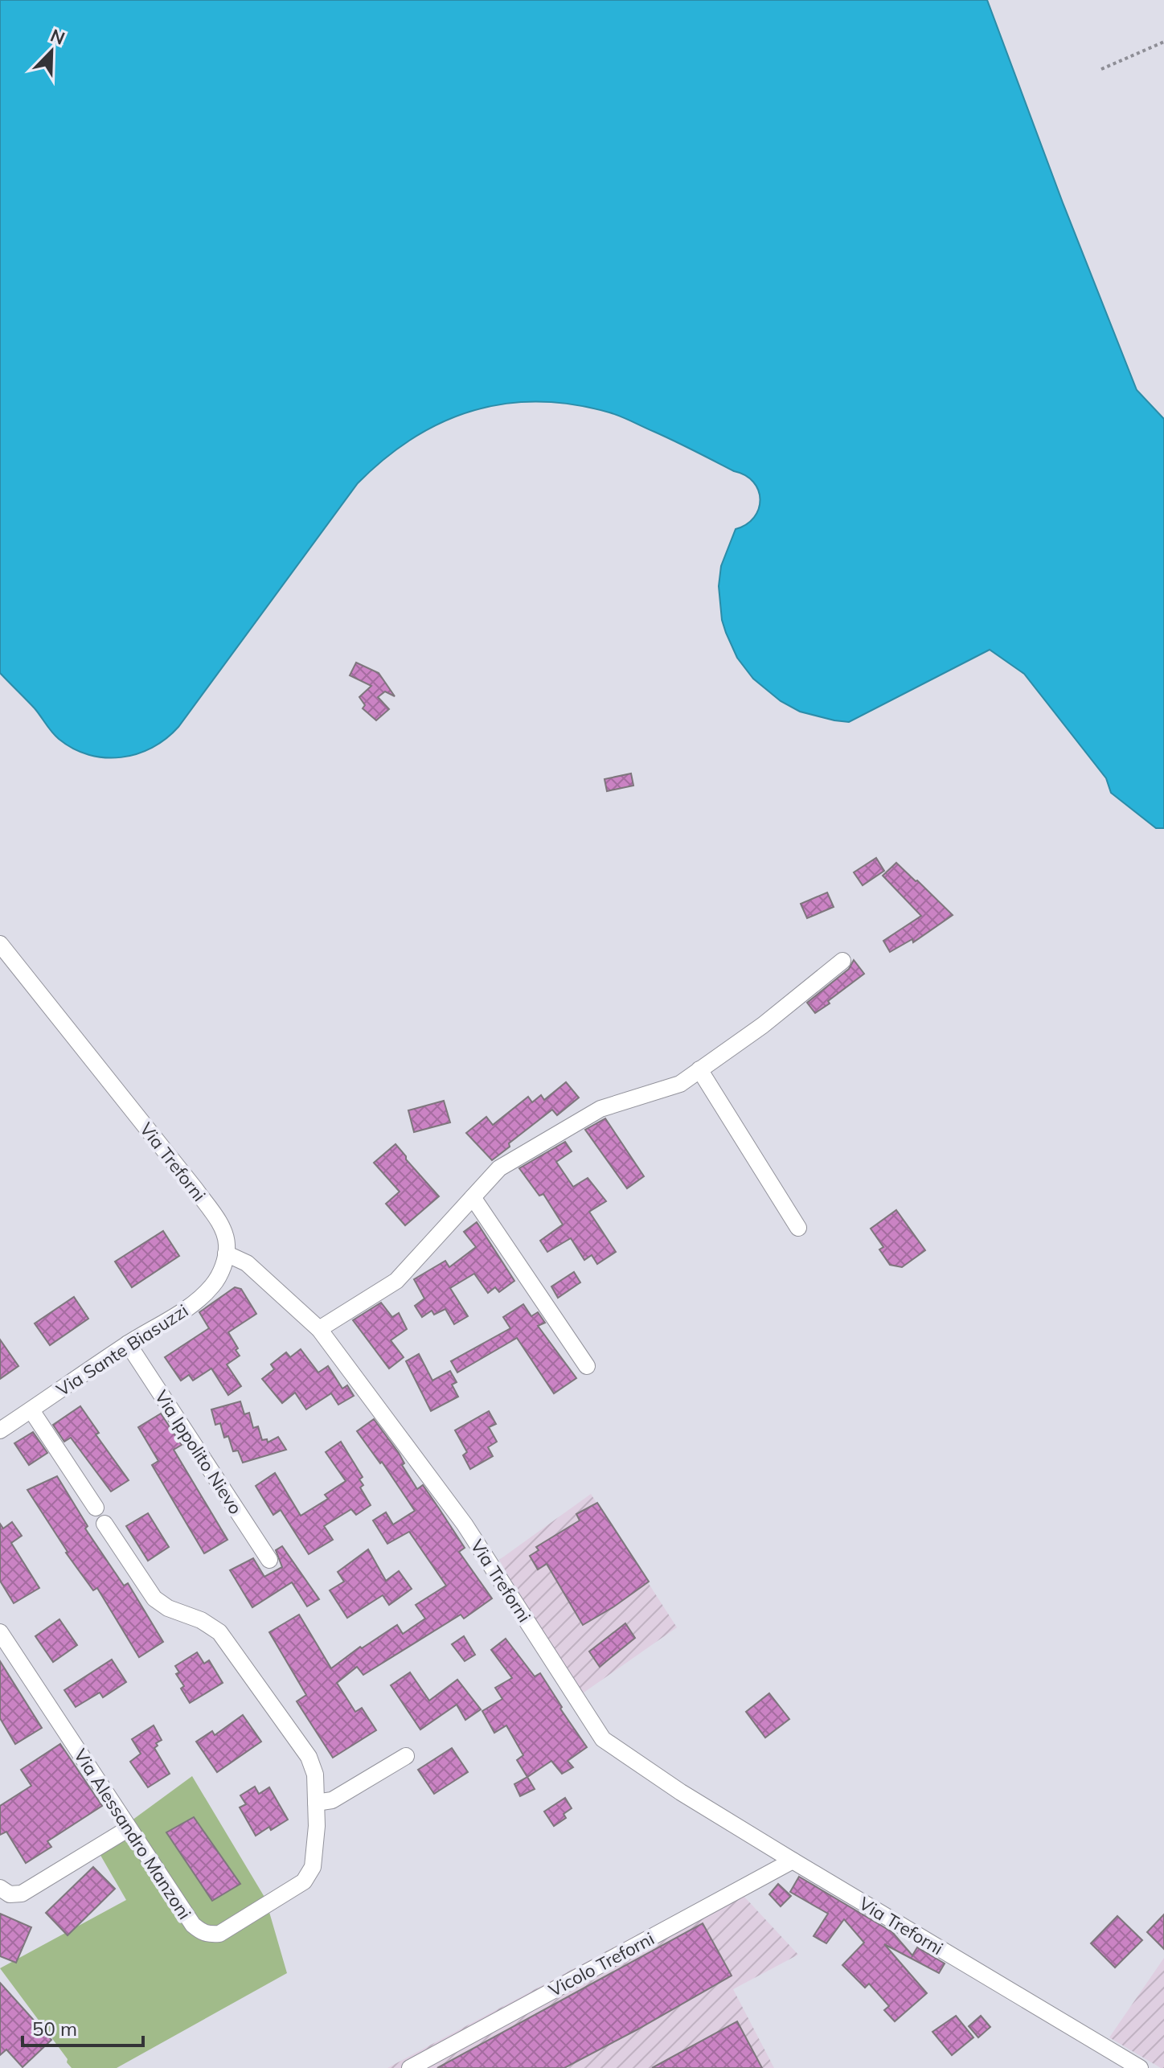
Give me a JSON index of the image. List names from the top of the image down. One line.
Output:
{"streets":{"street":["Via Treforni","Via Sante Biasuzzi","Via Ippolito Nievo","Via Alessandro Manzoni","Vicolo Treforni"]},"crossings":[["Via Treforni","Via Sante Biasuzzi"],["Via Treforni","Vicolo Treforni"],["Via Sante Biasuzzi","Via Ippolito Nievo"]],"scale_bar":"50 m","north":"top right"}
